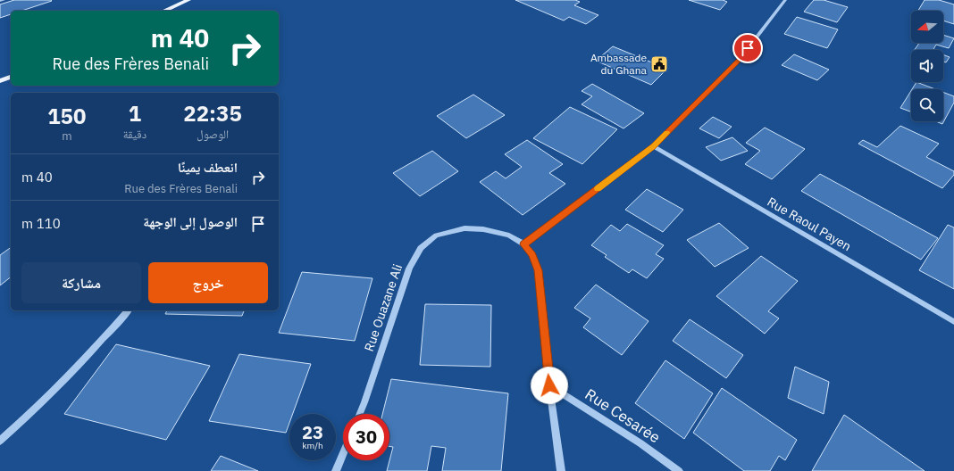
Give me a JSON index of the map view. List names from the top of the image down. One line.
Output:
{"streets":{"street":["Rue Raoul Payen","Rue Ouazane Ali","Rue Cesarée"]},"places":{"public building":["Ambassade du Ghana"]},"north":"left","page":{"turn":["40 m","Rue des Frères Benali"],"eta":["22:35","الوصول","1","دقيقة","150","m"],"list":[{"name":"انعطف يمينًا","note":"Rue des Frères Benali","value":"40 m"},{"name":"الوصول إلى الوجهة","value":"110 m"}],"buttons":["خروج","مشاركة"],"speed":"23 km/h","limit":"30"}}
